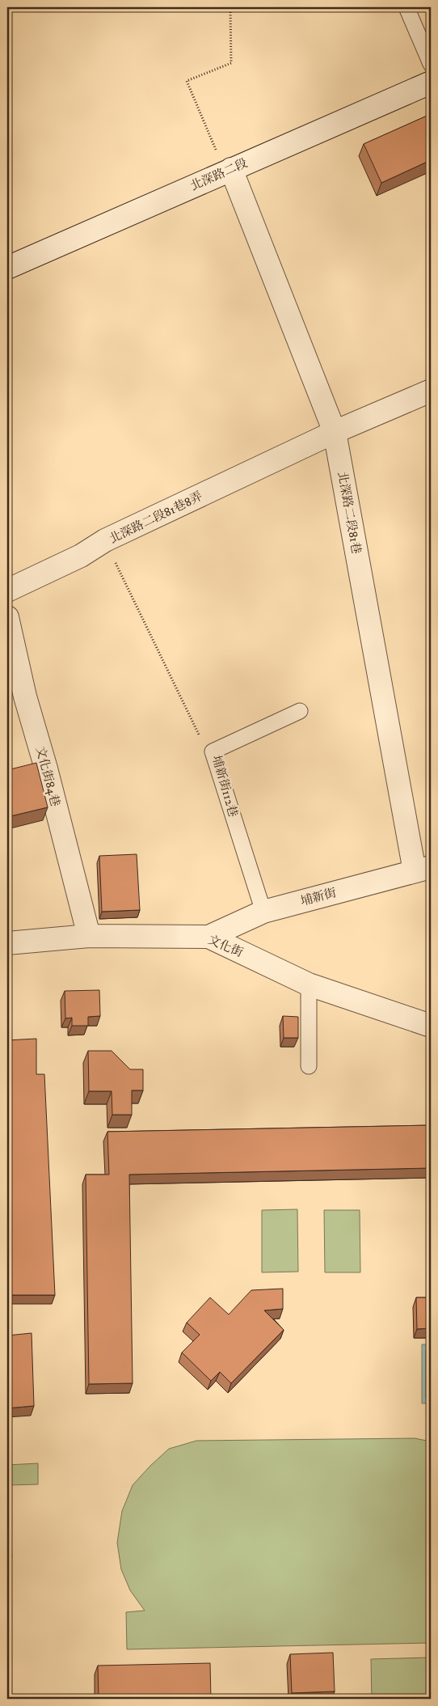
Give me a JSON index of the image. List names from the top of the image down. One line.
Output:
{"streets":{"street":["北深路二段","北深路二段81巷","北深路二段81巷8弄","文化街84巷","埔新街","文化街"],"lane":["埔新街112巷"]},"crossings":[["北深路二段","北深路二段81巷"],["北深路二段81巷","北深路二段81巷8弄"],["北深路二段81巷","埔新街"],["文化街84巷","文化街"],["埔新街112巷","埔新街"],["埔新街","文化街"]]}
